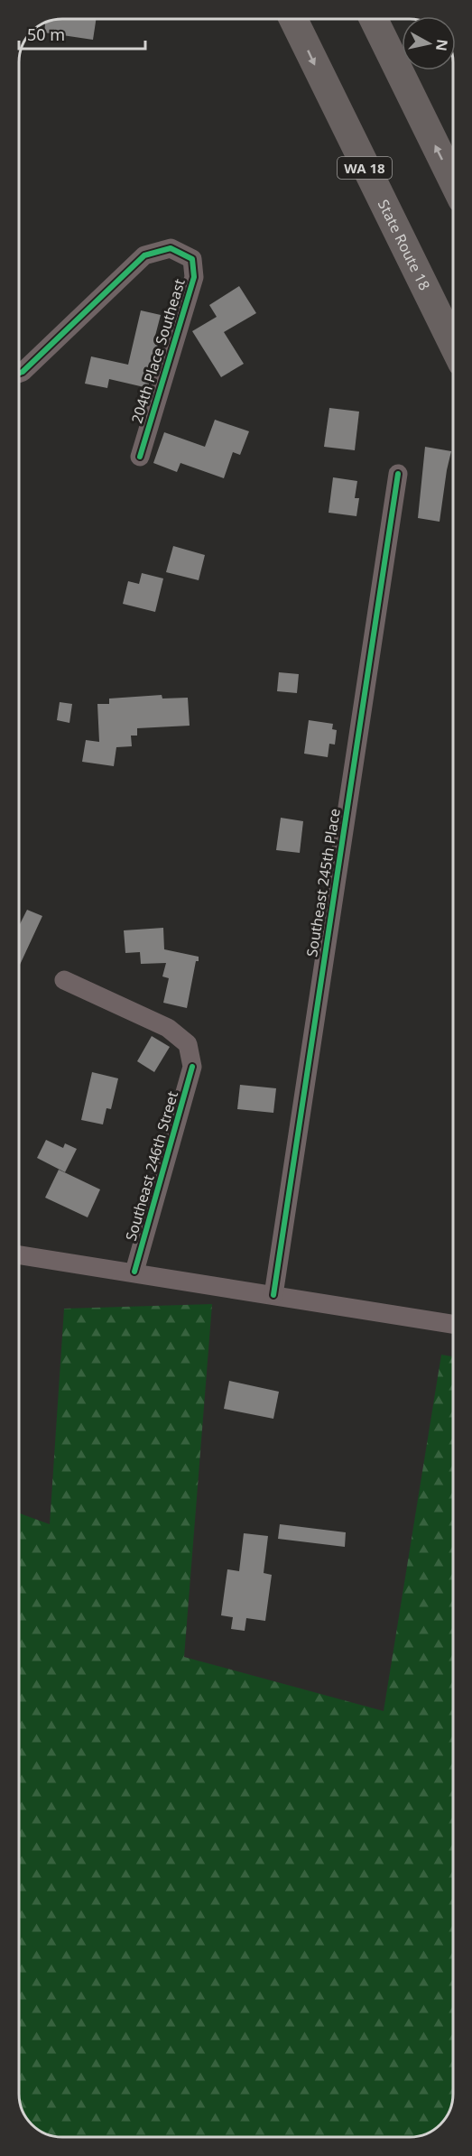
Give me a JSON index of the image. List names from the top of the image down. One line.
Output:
{"streets":{"highway":["WA 18","State Route 18"],"street":["204th Place Southeast","Southeast 245th Place","Southeast 246th Street"]},"scale_bar":"50 m","north":"right"}
